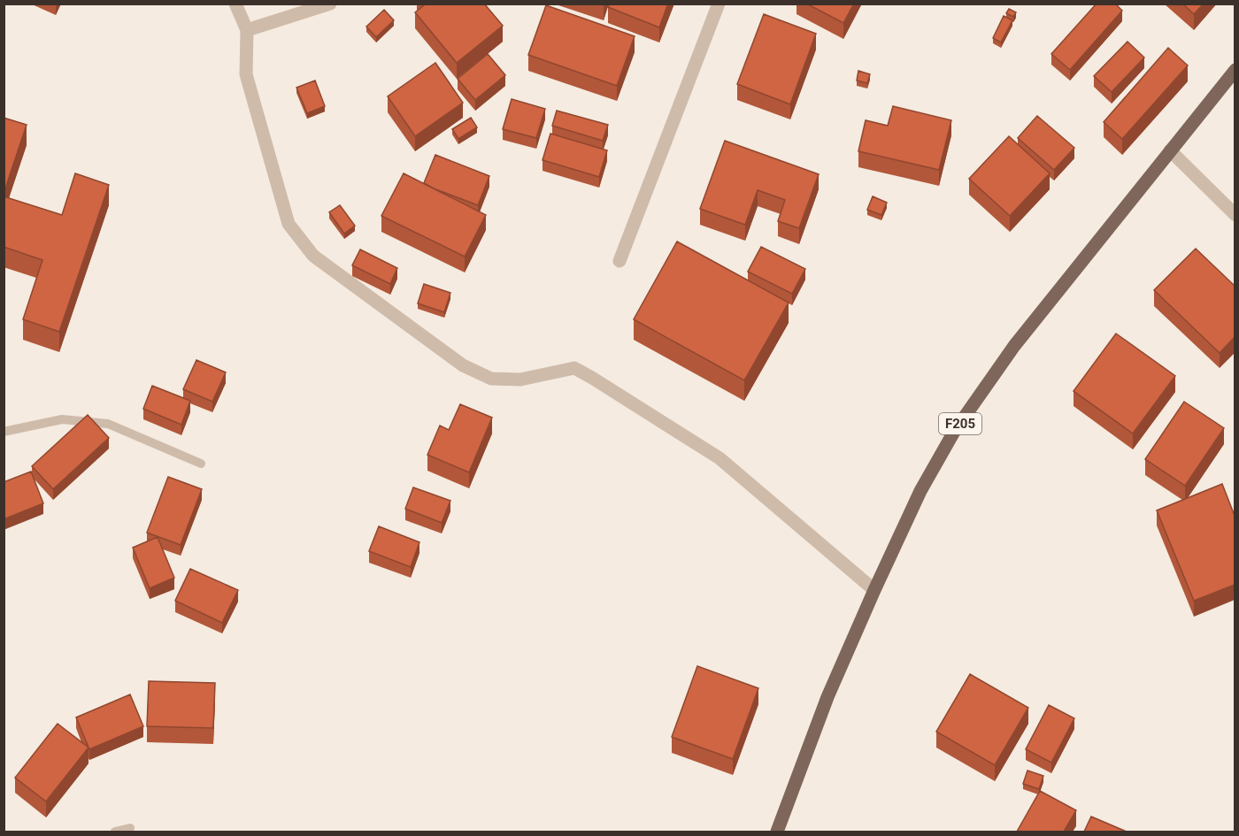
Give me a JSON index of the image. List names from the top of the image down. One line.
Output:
{"streets":{"main road":["F205"]}}
